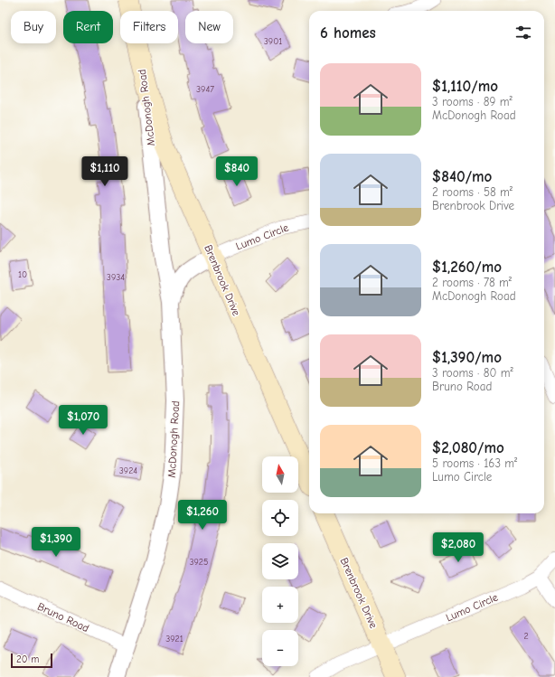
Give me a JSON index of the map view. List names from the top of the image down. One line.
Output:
{"streets":{"main road":["McDonogh Road","Brenbrook Drive"],"street":["Lumo Circle","Bruno Road"]},"crossings":[["McDonogh Road","Lumo Circle"],["McDonogh Road","Brenbrook Drive"],["McDonogh Road","Bruno Road"],["Lumo Circle","Brenbrook Drive"]],"house_numbers":["3901","3947","10","3934","3924","3925","2","3921"],"scale_bar":"20 m","north":"top","page":{"chip":["Buy","Rent","Filters","New"],"heading":"6 homes","list":[{"name":"$1,110/mo","note":"3 rooms · 89 m² · McDonogh Road"},{"name":"$840/mo","note":"2 rooms · 58 m² · Brenbrook Drive"},{"name":"$1,260/mo","note":"2 rooms · 78 m² · McDonogh Road"},{"name":"$1,390/mo","note":"3 rooms · 80 m² · Bruno Road"},{"name":"$2,080/mo","note":"5 rooms · 163 m² · Lumo Circle"}],"price":["$1,110","$840","$1,070","$1,260","$1,390","$2,080"],"map_buttons":["+","−"],"scale":"20 m"}}
